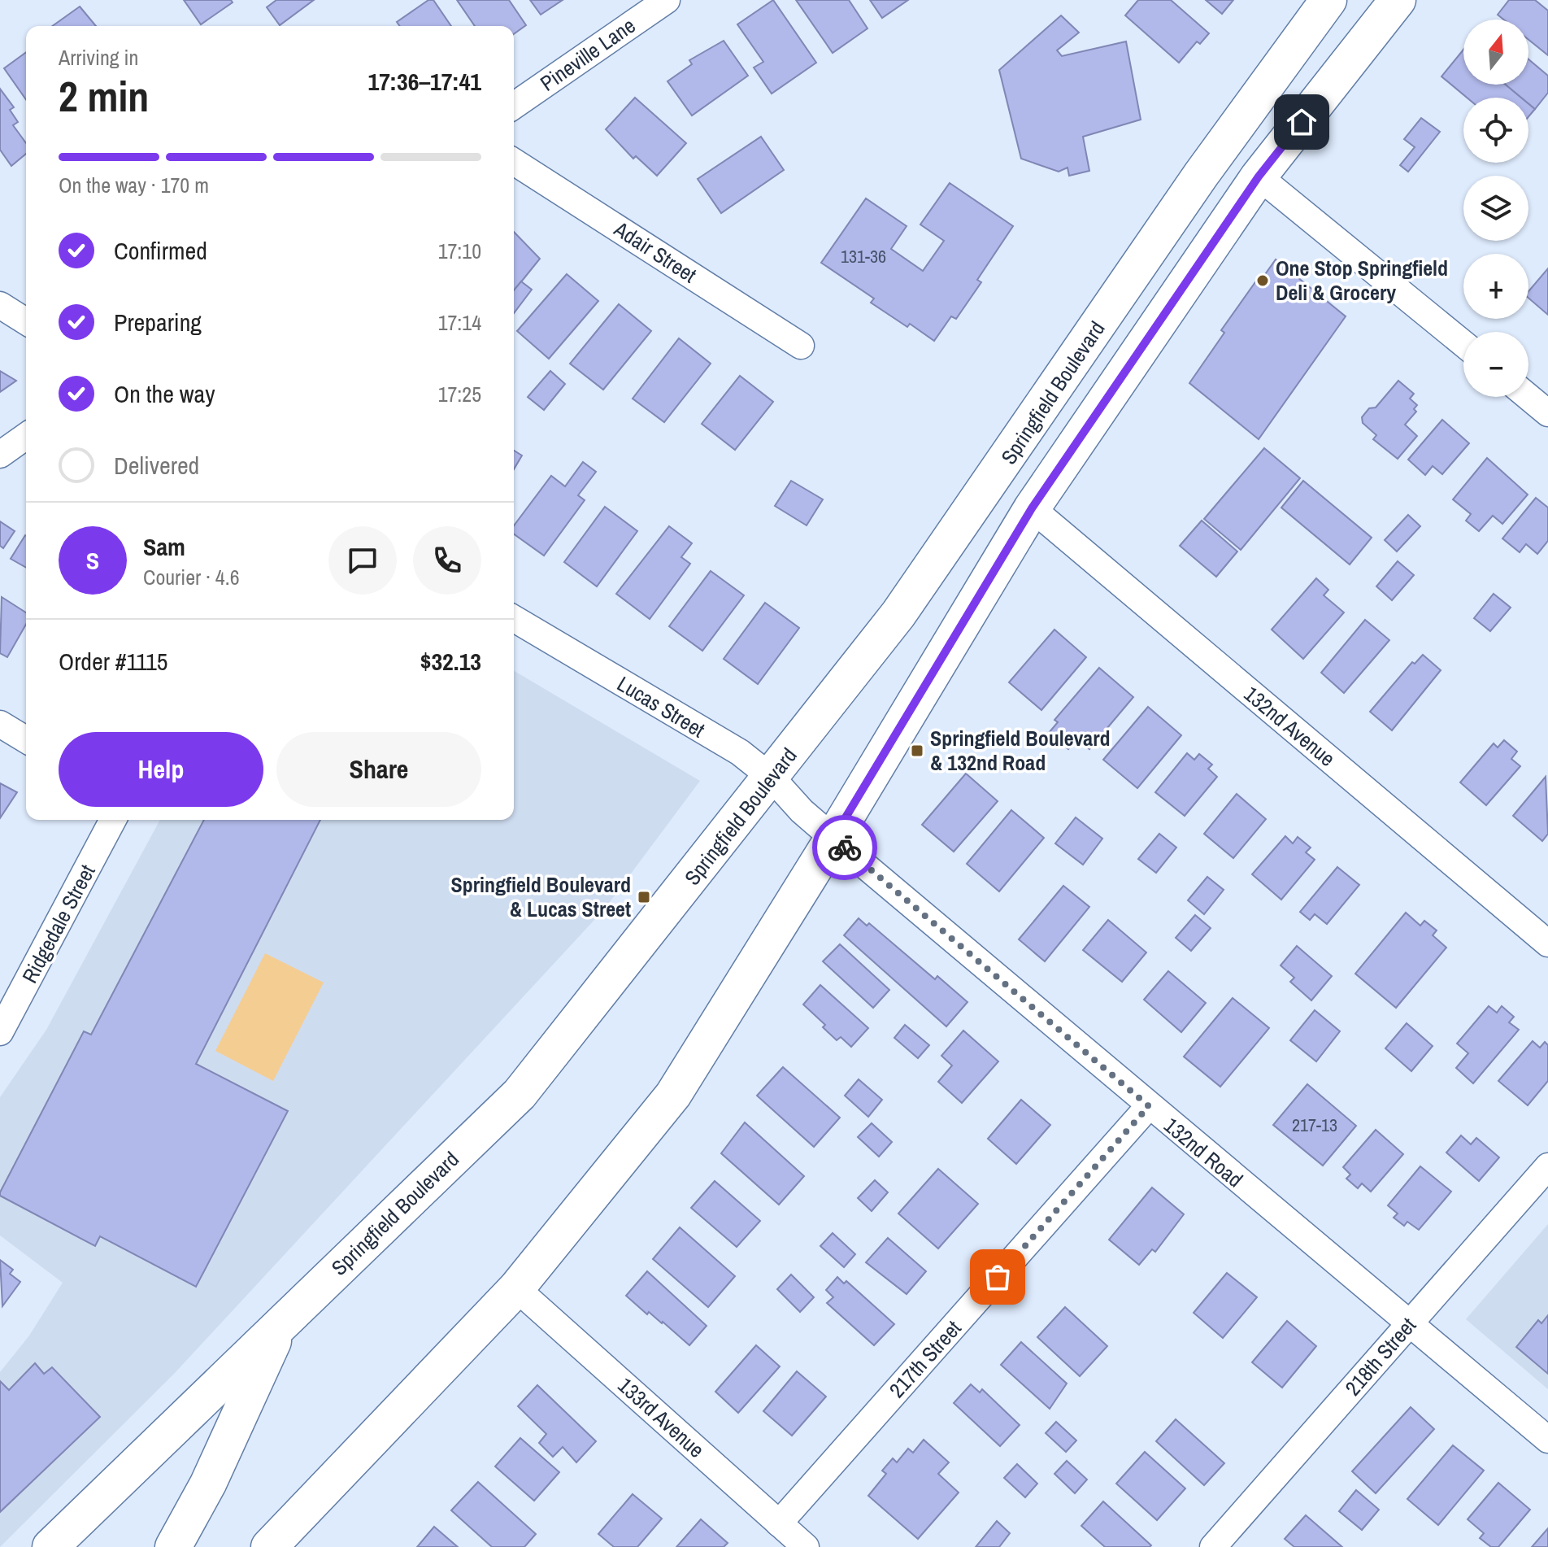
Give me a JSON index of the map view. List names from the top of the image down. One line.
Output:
{"streets":{"main road":["Springfield Boulevard"],"street":["Pineville Lane","Adair Street","Lucas Street","132nd Avenue","Ridgedale Street","132nd Road","218th Street","217th Street","133rd Avenue"]},"crossings":[["Springfield Boulevard","Lucas Street"],["Lucas Street","132nd Road"],["132nd Road","218th Street"],["132nd Road","217th Street"],["217th Street","133rd Avenue"]],"places":{"other":["One Stop Springfield Deli & Grocery"],"transit":["Springfield Boulevard & 132nd Road","Springfield Boulevard & Lucas Street"]},"house_numbers":["131-36","217-13"],"north":"top","page":{"map_buttons":["+","−"],"heading":["2 min","Arriving in","17:36–17:41"],"panel":["Sam","Courier · 4.6","Order #1115","$32.13"],"bar":"On the way · 170 m","list":[["Confirmed","17:10"],["Preparing","17:14"],["On the way","17:25"],"Delivered"],"round":"S","buttons":["Help","Share"]}}
